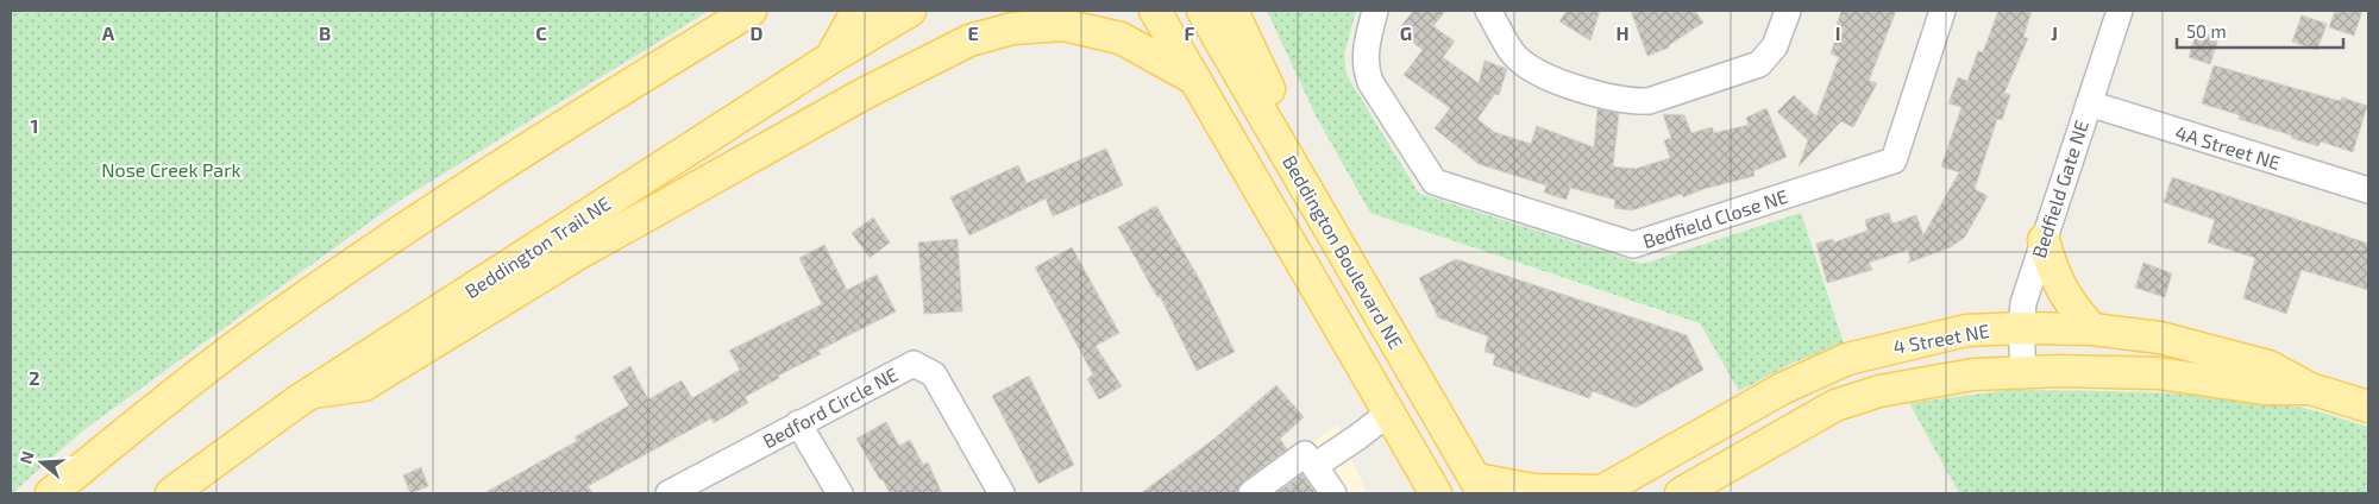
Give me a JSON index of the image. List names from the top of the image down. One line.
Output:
{"streets":{"main road":["Beddington Trail NE","Beddington Boulevard NE","4 Street NE"],"street":["4A Street NE","Bedfield Gate NE","Bedfield Close NE","Bedford Circle NE"]},"crossings":[["4A Street NE","Bedfield Gate NE"],["Bedfield Gate NE","4 Street NE"]],"parks":["Nose Creek Park"],"scale_bar":"50 m","north":"left","grid":{"columns":["A","B","C","D","E","F","G","H","I","J"],"rows":["1","2"]}}
